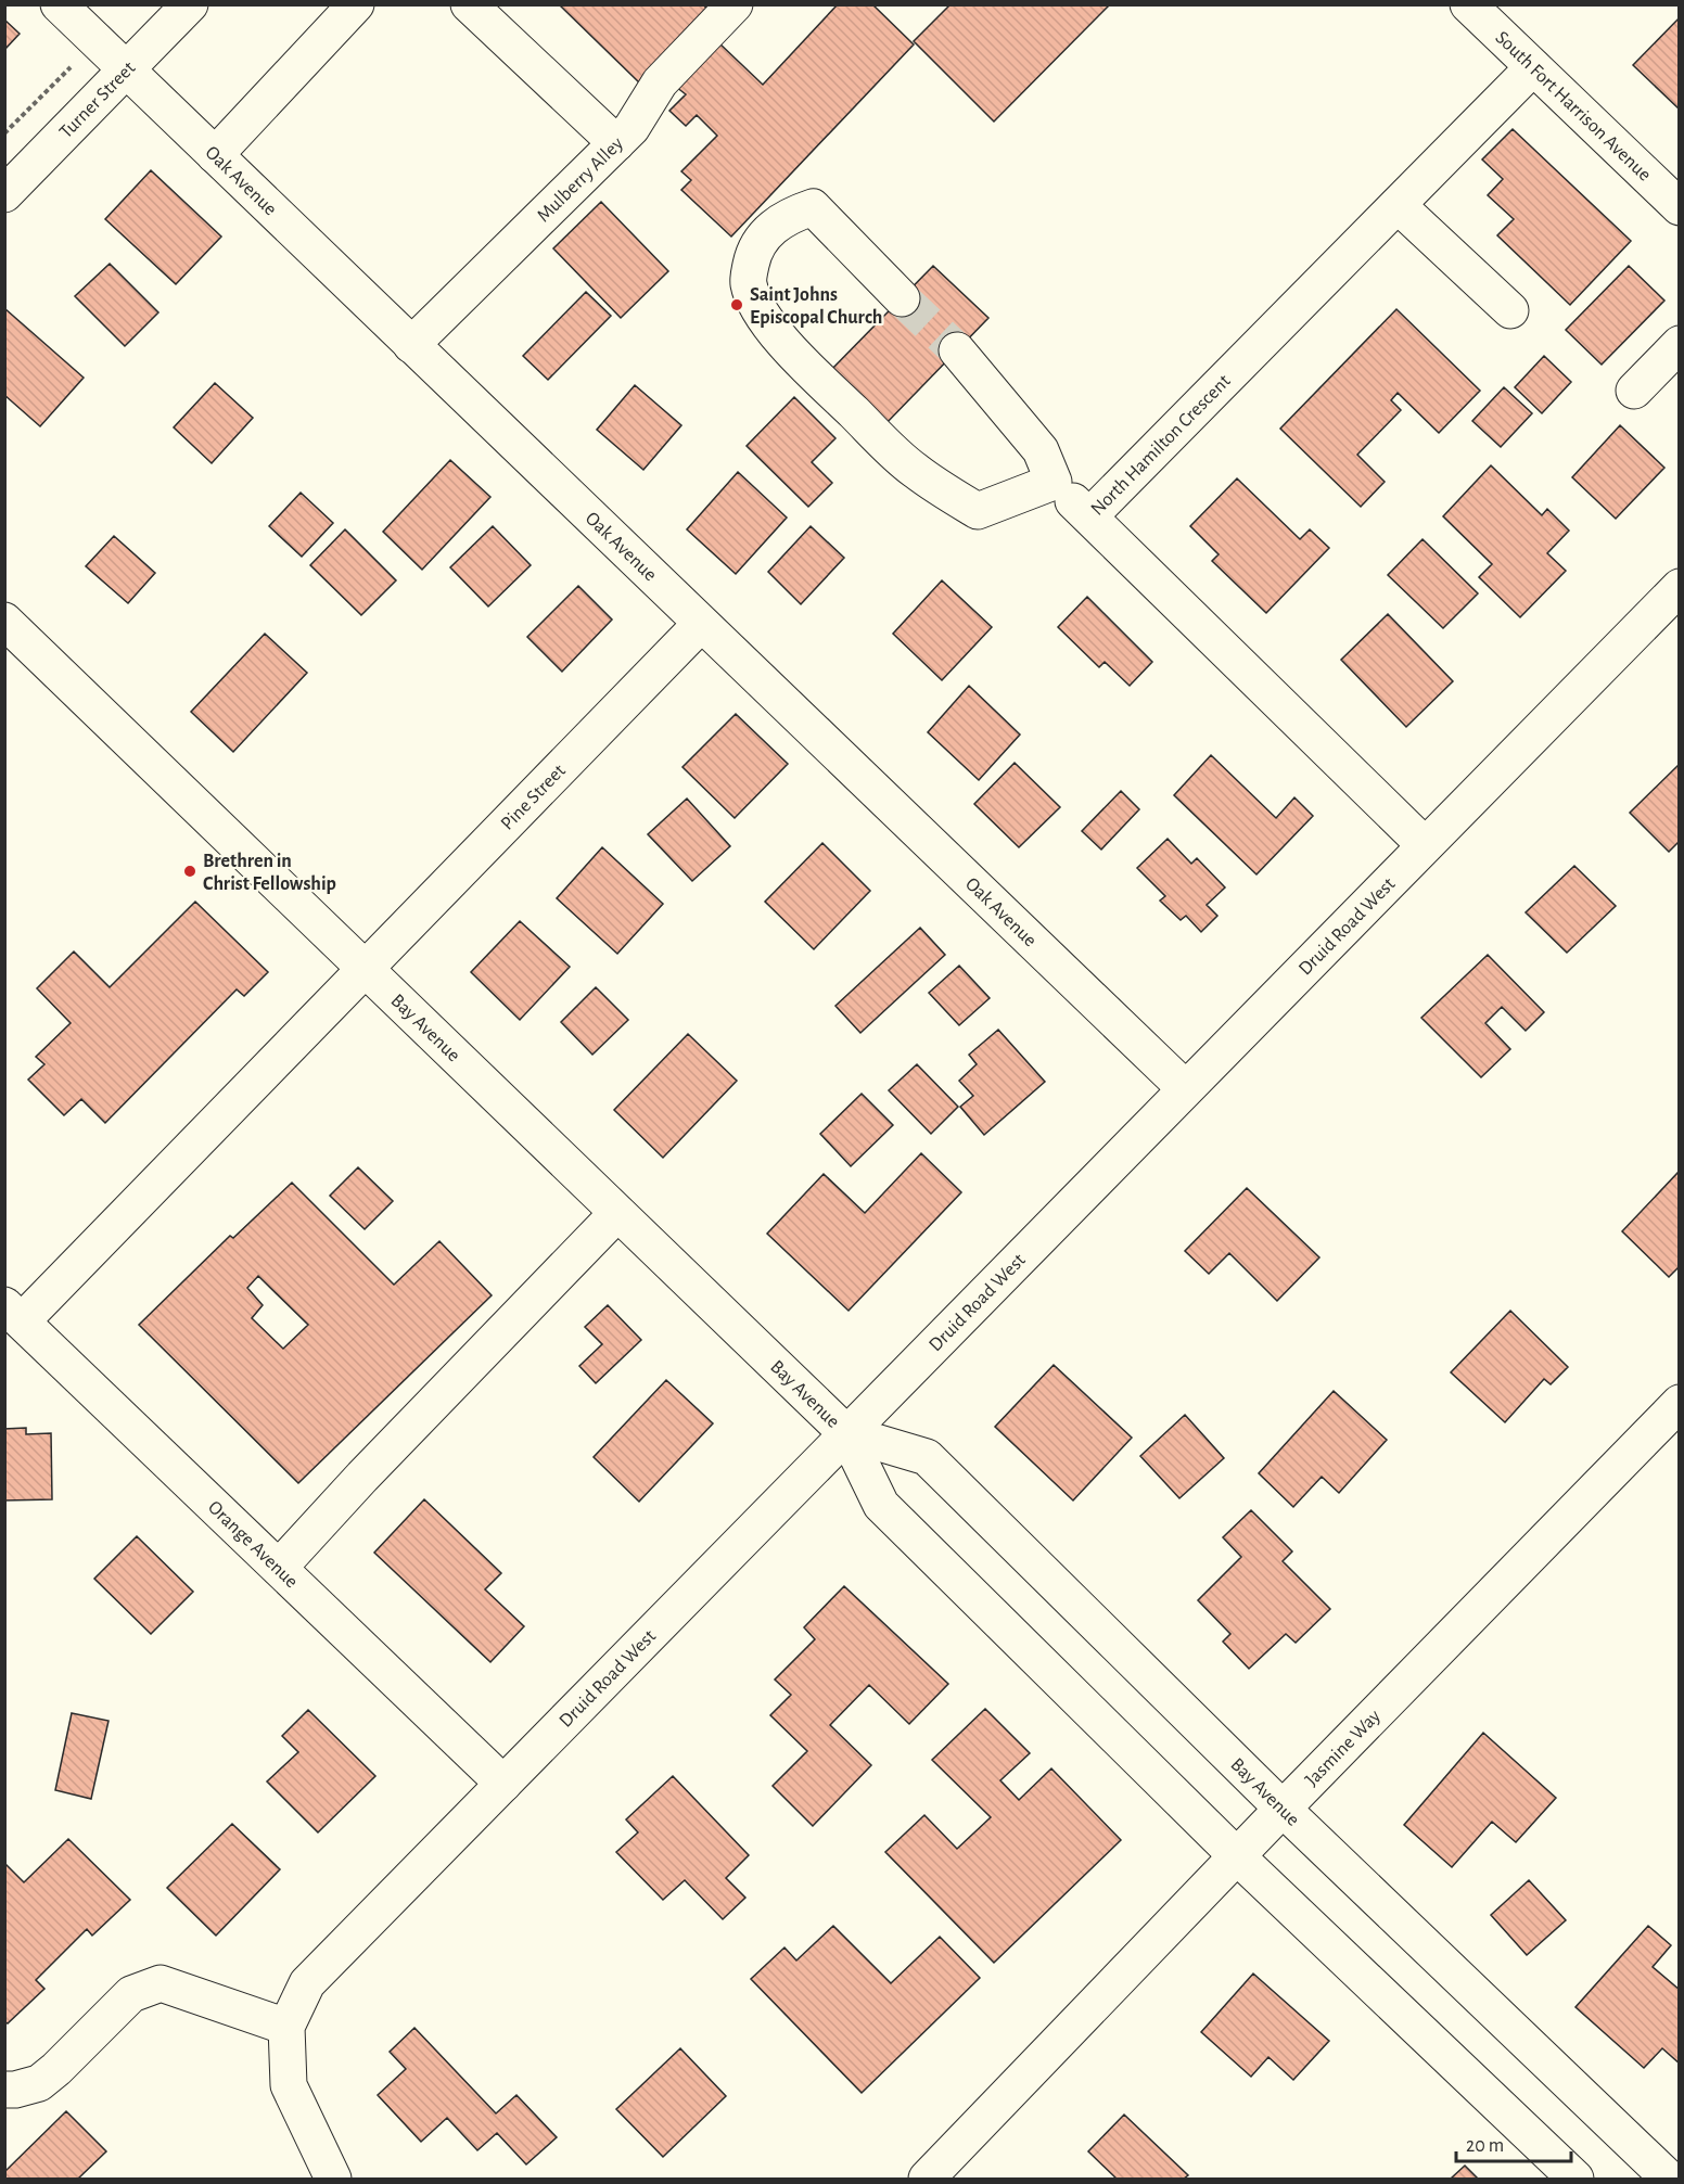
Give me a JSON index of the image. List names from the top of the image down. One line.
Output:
{"streets":{"street":["Turner Street","South Fort Harrison Avenue","Mulberry Alley","Oak Avenue","North Hamilton Crescent","Pine Street","Druid Road West","Bay Avenue","Orange Avenue","Jasmine Way"]},"crossings":[["Turner Street","Oak Avenue"],["South Fort Harrison Avenue","North Hamilton Crescent"],["Mulberry Alley","Oak Avenue"],["Oak Avenue","Pine Street"],["Oak Avenue","Druid Road West"],["North Hamilton Crescent","Druid Road West"],["Pine Street","Bay Avenue"],["Pine Street","Orange Avenue"],["Druid Road West","Bay Avenue"],["Druid Road West","Orange Avenue"],["Bay Avenue","Jasmine Way"]],"places":["Saint Johns Episcopal Church","Brethren in Christ Fellowship"],"scale_bar":"20 m"}
